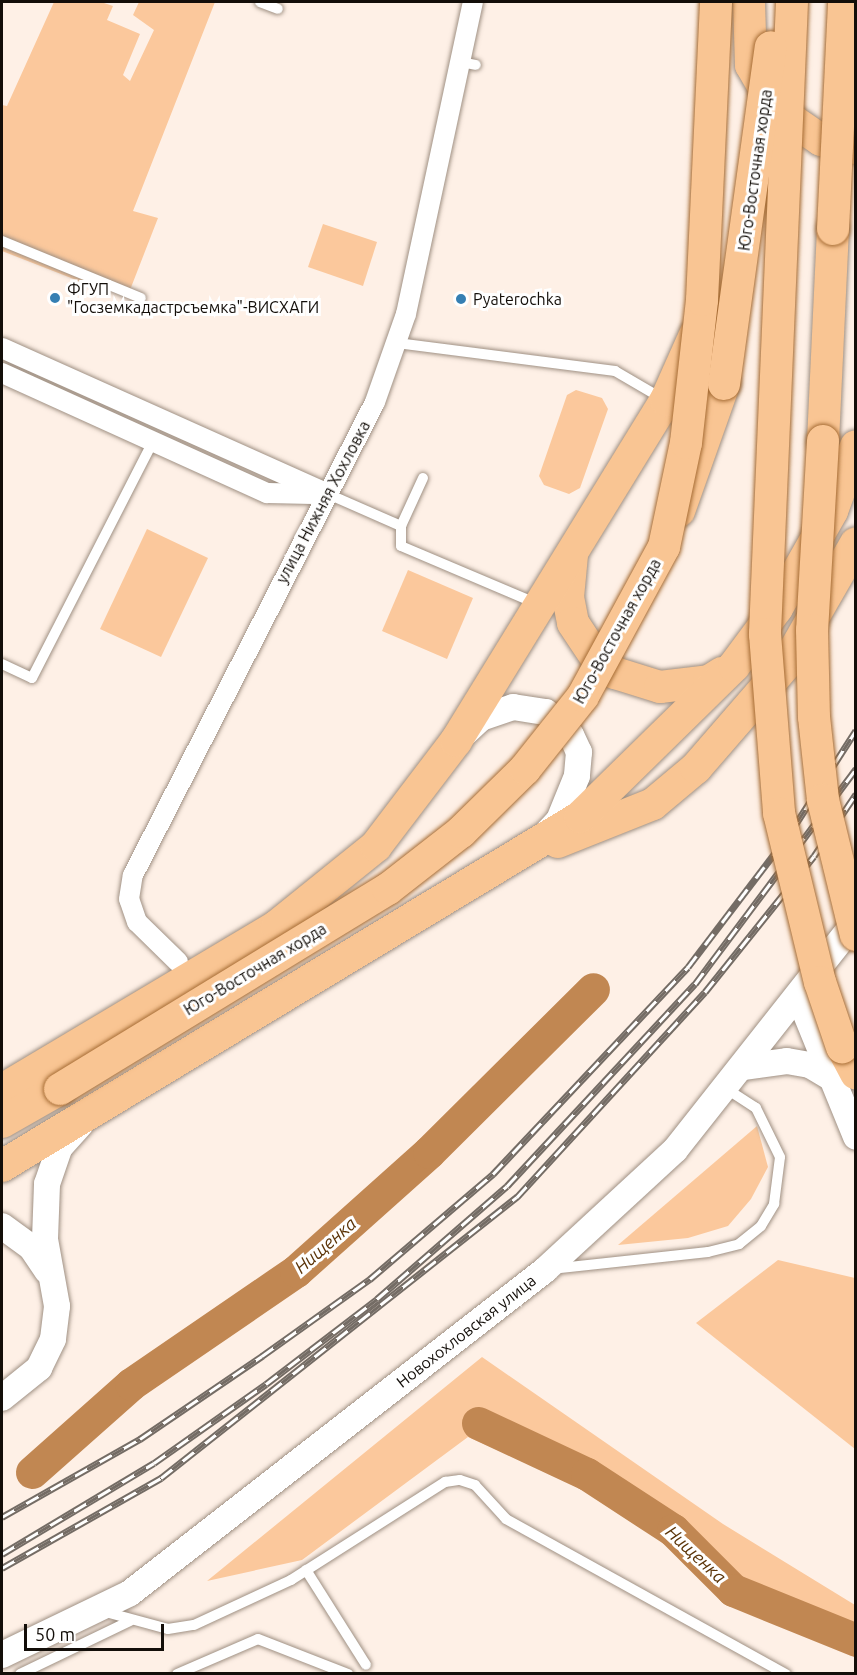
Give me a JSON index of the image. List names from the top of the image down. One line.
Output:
{"streets":{"main road":["Юго-Восточная хорда"],"street":["улица Нижняя Хохловка","Новохохловская улица"]},"water":["Нищенка"],"places":["ФГУП \"Госземкадастрсъемка\"-ВИСХАГИ","Pyaterochka"],"scale_bar":"50 m"}
